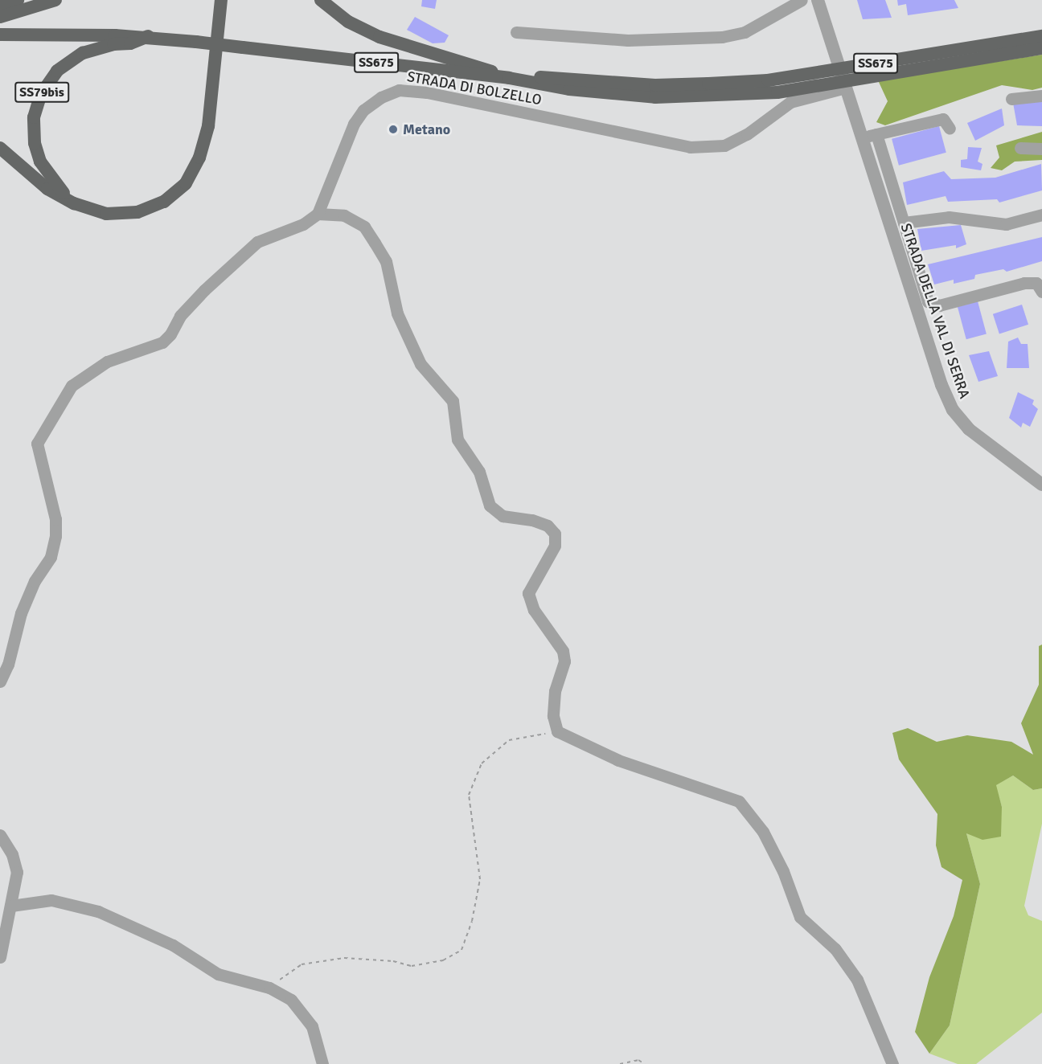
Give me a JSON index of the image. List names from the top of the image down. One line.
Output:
{"streets":{"highway":["SS675","SS79bis"],"street":["STRADA DI BOLZELLO","STRADA DELLA VAL DI SERRA"]},"crossings":[["SS675","SS79bis"],["STRADA DI BOLZELLO","STRADA DELLA VAL DI SERRA"]],"places":["Metano"]}
